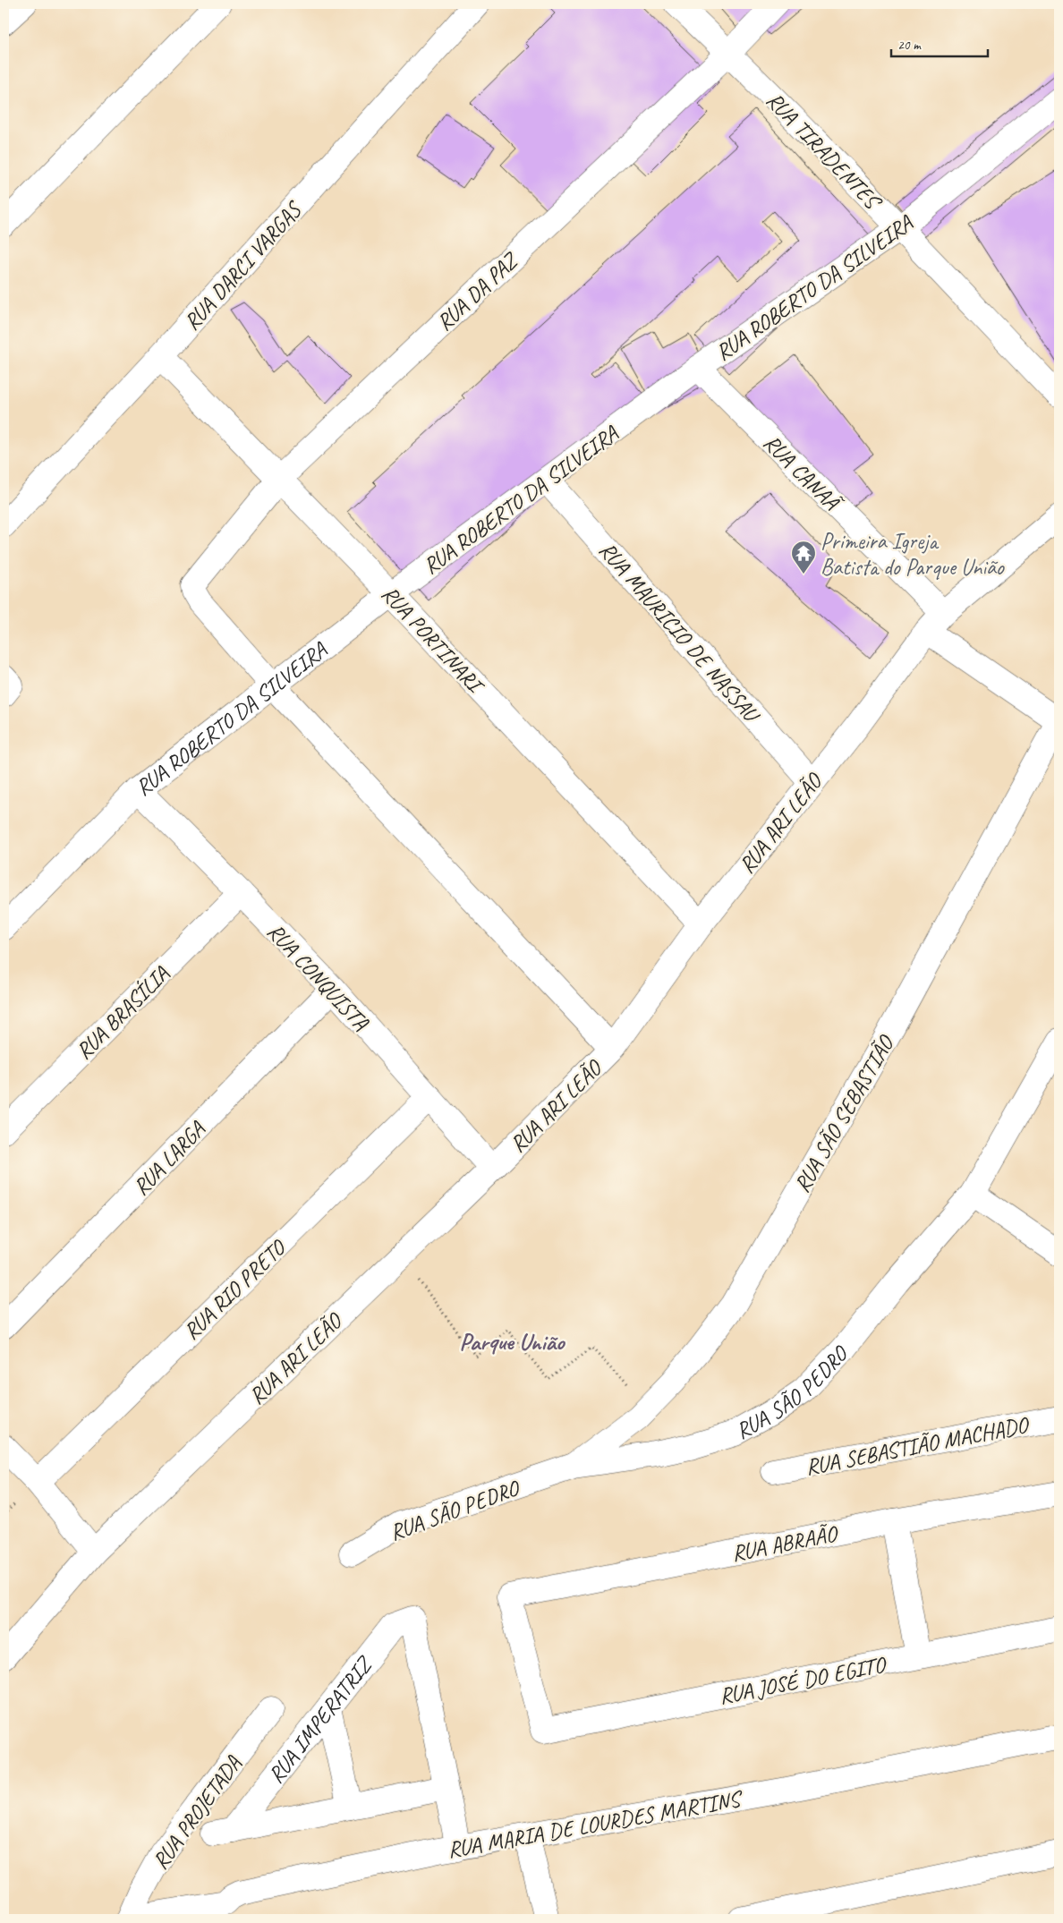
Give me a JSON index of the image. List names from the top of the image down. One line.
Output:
{"streets":{"street":["RUA TIRADENTES","RUA DARCI VARGAS","RUA ROBERTO DA SILVEIRA","RUA DA PAZ","RUA CANAÃ","RUA MAURICIO DE NASSAU","RUA PORTINARI","RUA ARI LEÃO","RUA CONQUISTA","RUA BRASÍLIA","RUA SÃO SEBASTIÃO","RUA LARGA","RUA RIO PRETO","RUA SÃO PEDRO","RUA SEBASTIÃO MACHADO","RUA ABRAÃO","RUA JOSÉ DO EGITO","RUA IMPERATRIZ","RUA PROJETADA","RUA MARIA DE LOURDES MARTINS"]},"crossings":[["RUA TIRADENTES","RUA ROBERTO DA SILVEIRA"],["RUA TIRADENTES","RUA DA PAZ"],["RUA DARCI VARGAS","RUA PORTINARI"],["RUA ROBERTO DA SILVEIRA","RUA DA PAZ"],["RUA ROBERTO DA SILVEIRA","RUA CANAÃ"],["RUA ROBERTO DA SILVEIRA","RUA MAURICIO DE NASSAU"],["RUA ROBERTO DA SILVEIRA","RUA PORTINARI"],["RUA ROBERTO DA SILVEIRA","RUA CONQUISTA"],["RUA DA PAZ","RUA PORTINARI"],["RUA CANAÃ","RUA ARI LEÃO"],["RUA CANAÃ","RUA SÃO SEBASTIÃO"],["RUA MAURICIO DE NASSAU","RUA ARI LEÃO"],["RUA PORTINARI","RUA ARI LEÃO"],["RUA ARI LEÃO","RUA CONQUISTA"],["RUA CONQUISTA","RUA BRASÍLIA"],["RUA CONQUISTA","RUA LARGA"],["RUA CONQUISTA","RUA RIO PRETO"],["RUA SÃO SEBASTIÃO","RUA SÃO PEDRO"],["RUA ABRAÃO","RUA JOSÉ DO EGITO"],["RUA PROJETADA","RUA MARIA DE LOURDES MARTINS"]],"districts":["Parque União"],"places":{"temple":["Primeira Igreja Batista do Parque União"]},"scale_bar":"20 m"}
